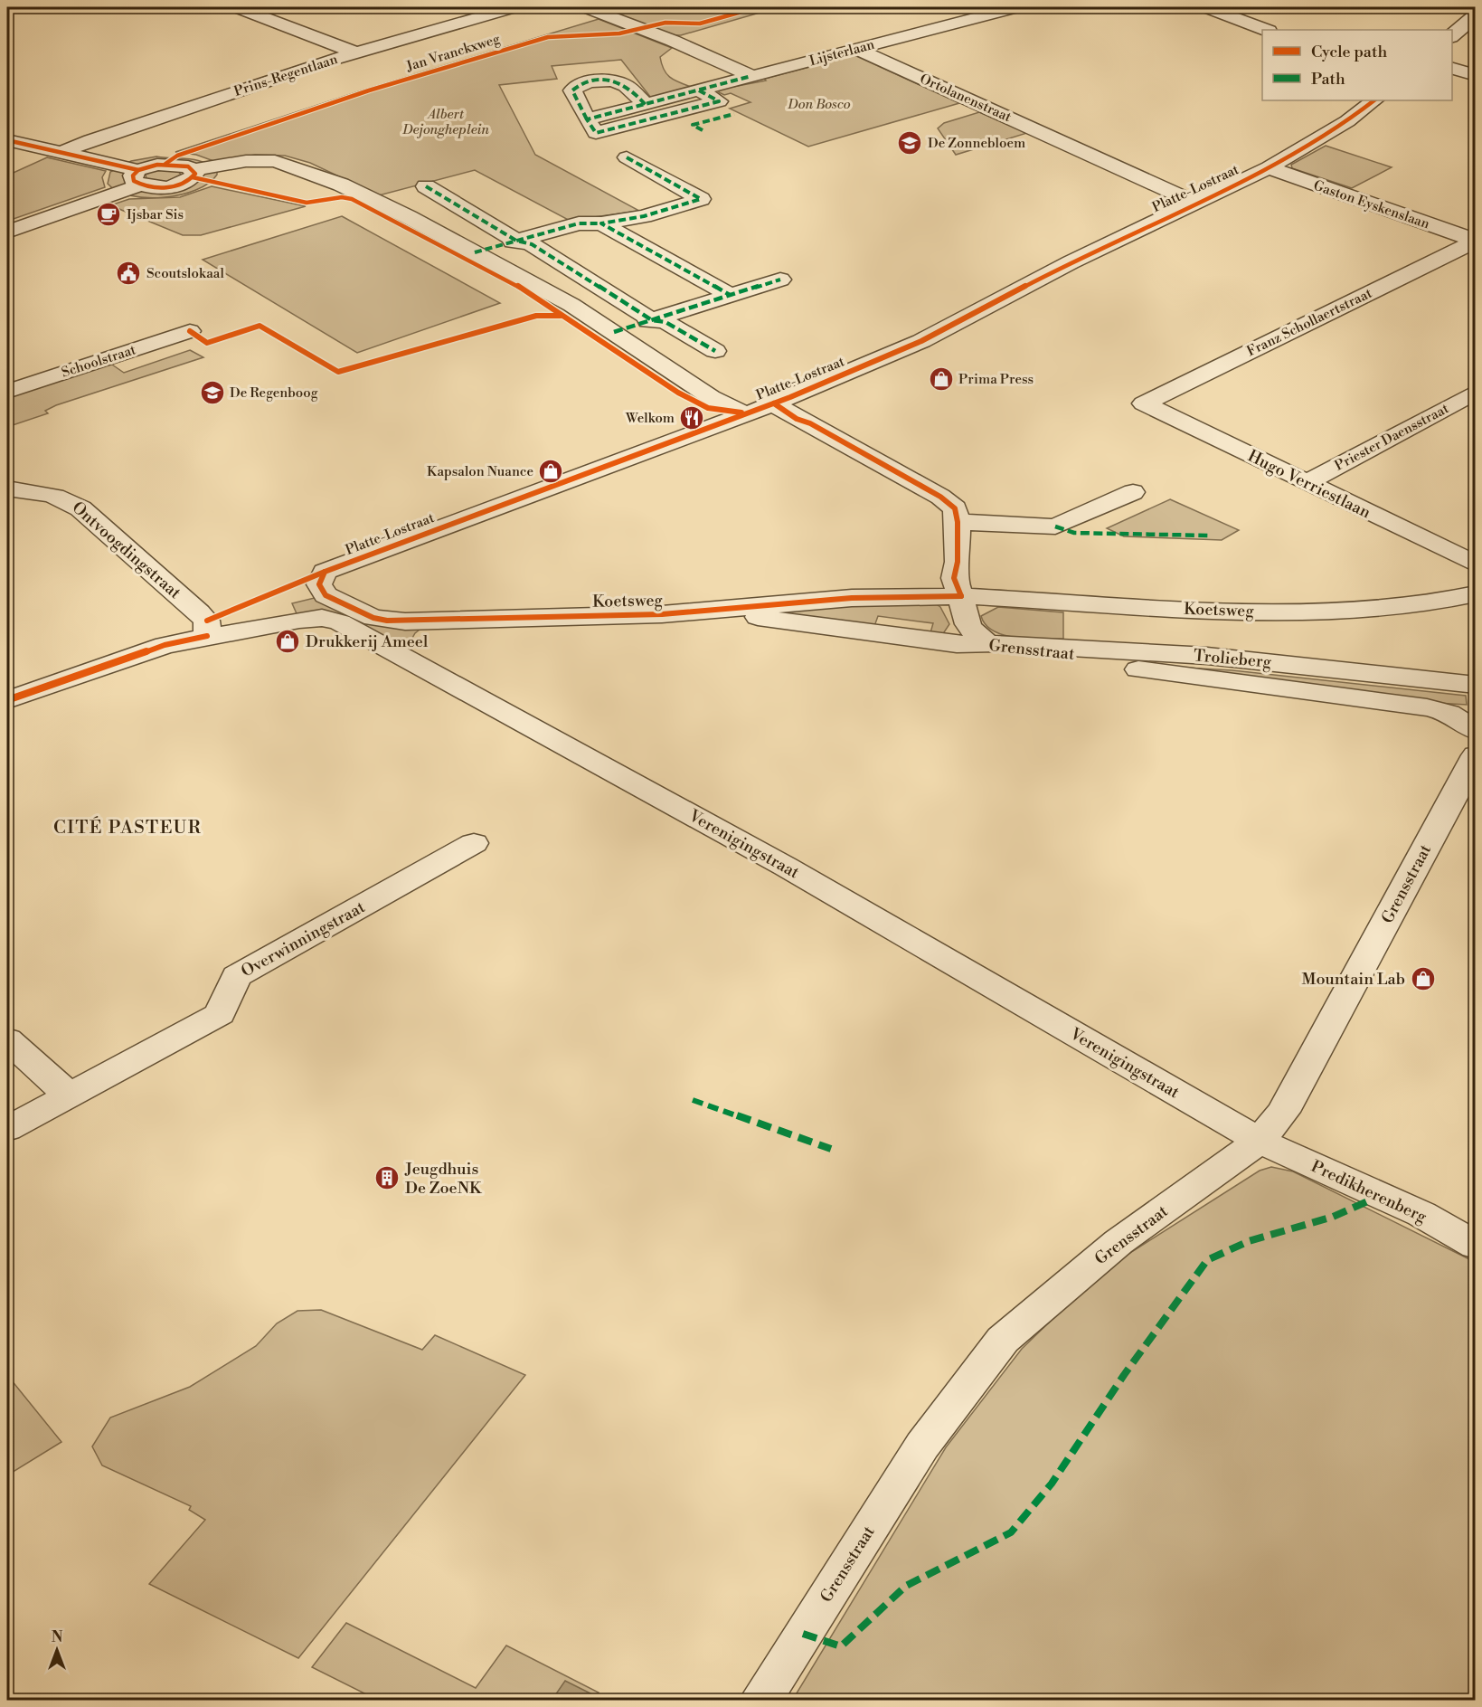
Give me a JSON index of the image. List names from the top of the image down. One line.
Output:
{"streets":{"street":["Lijsterlaan","Prins-Regentlaan","Ortolanenstraat","Platte-Lostraat","Gaston Eyskenslaan","Franz Schollaertstraat","Schoolstraat","Priester Daensstraat","Hugo Verriestlaan","Ontvoogdingstraat","Koetsweg","Grensstraat","Trolieberg","Verenigingstraat","Overwinningstraat","Predikherenberg"],"cycle path":["Jan Vranckxweg"]},"crossings":[["Lijsterlaan","Ortolanenstraat"],["Ortolanenstraat","Platte-Lostraat"],["Platte-Lostraat","Gaston Eyskenslaan"],["Platte-Lostraat","Koetsweg"],["Gaston Eyskenslaan","Franz Schollaertstraat"],["Franz Schollaertstraat","Hugo Verriestlaan"],["Priester Daensstraat","Hugo Verriestlaan"],["Ontvoogdingstraat","Verenigingstraat"],["Koetsweg","Grensstraat"],["Grensstraat","Trolieberg"],["Grensstraat","Verenigingstraat"],["Grensstraat","Predikherenberg"],["Verenigingstraat","Predikherenberg"]],"districts":["CITÉ PASTEUR"],"parks":["Don Bosco","Albert Dejongheplein"],"places":{"school or university":["De Zonnebloem","De Regenboog"],"cafe":["Ijsbar Sis"],"public building":["Scoutslokaal"],"shop":["Prima Press","Kapsalon Nuance","Drukkerij Ameel","Mountain Lab"],"restaurant":["Welkom"],"building":["Jeugdhuis De ZoeNK"]},"legend":["Cycle path","Path"],"north":"top"}
